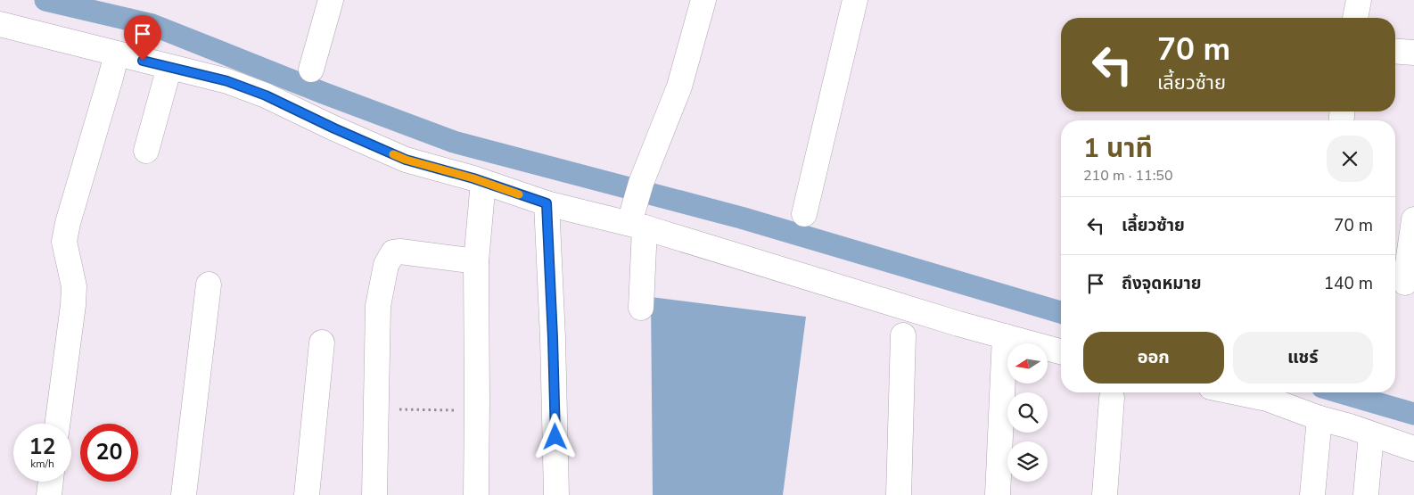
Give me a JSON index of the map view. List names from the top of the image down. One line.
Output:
{"north":"left","page":{"turn":["70 m","เลี้ยวซ้าย"],"heading":["1 นาที","210 m · 11:50"],"list":[{"name":"เลี้ยวซ้าย","value":"70 m"},{"name":"ถึงจุดหมาย","value":"140 m"}],"buttons":["ออก","แชร์"],"speed":"12 km/h","limit":"20"}}
